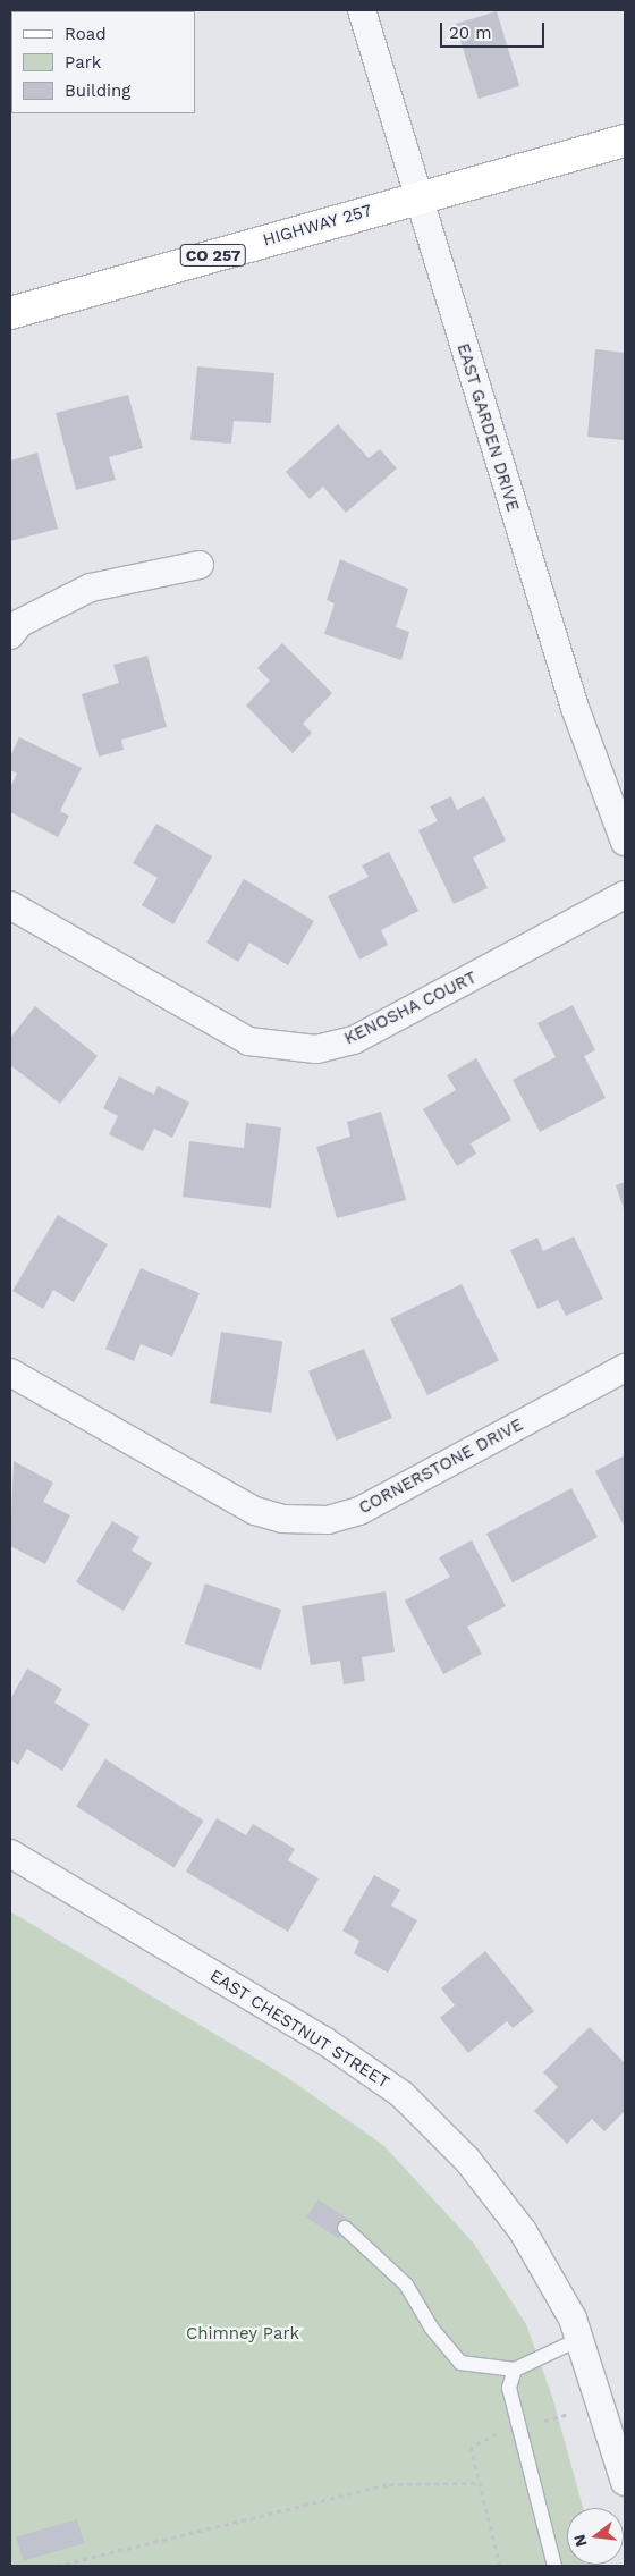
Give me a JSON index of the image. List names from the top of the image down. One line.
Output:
{"streets":{"main road":["HIGHWAY 257","CO 257"],"street":["EAST GARDEN DRIVE","KENOSHA COURT","CORNERSTONE DRIVE","EAST CHESTNUT STREET"]},"crossings":[["HIGHWAY 257","EAST GARDEN DRIVE"]],"parks":["Chimney Park"],"legend":["Road","Park","Building"],"scale_bar":"20 m","north":"left"}
